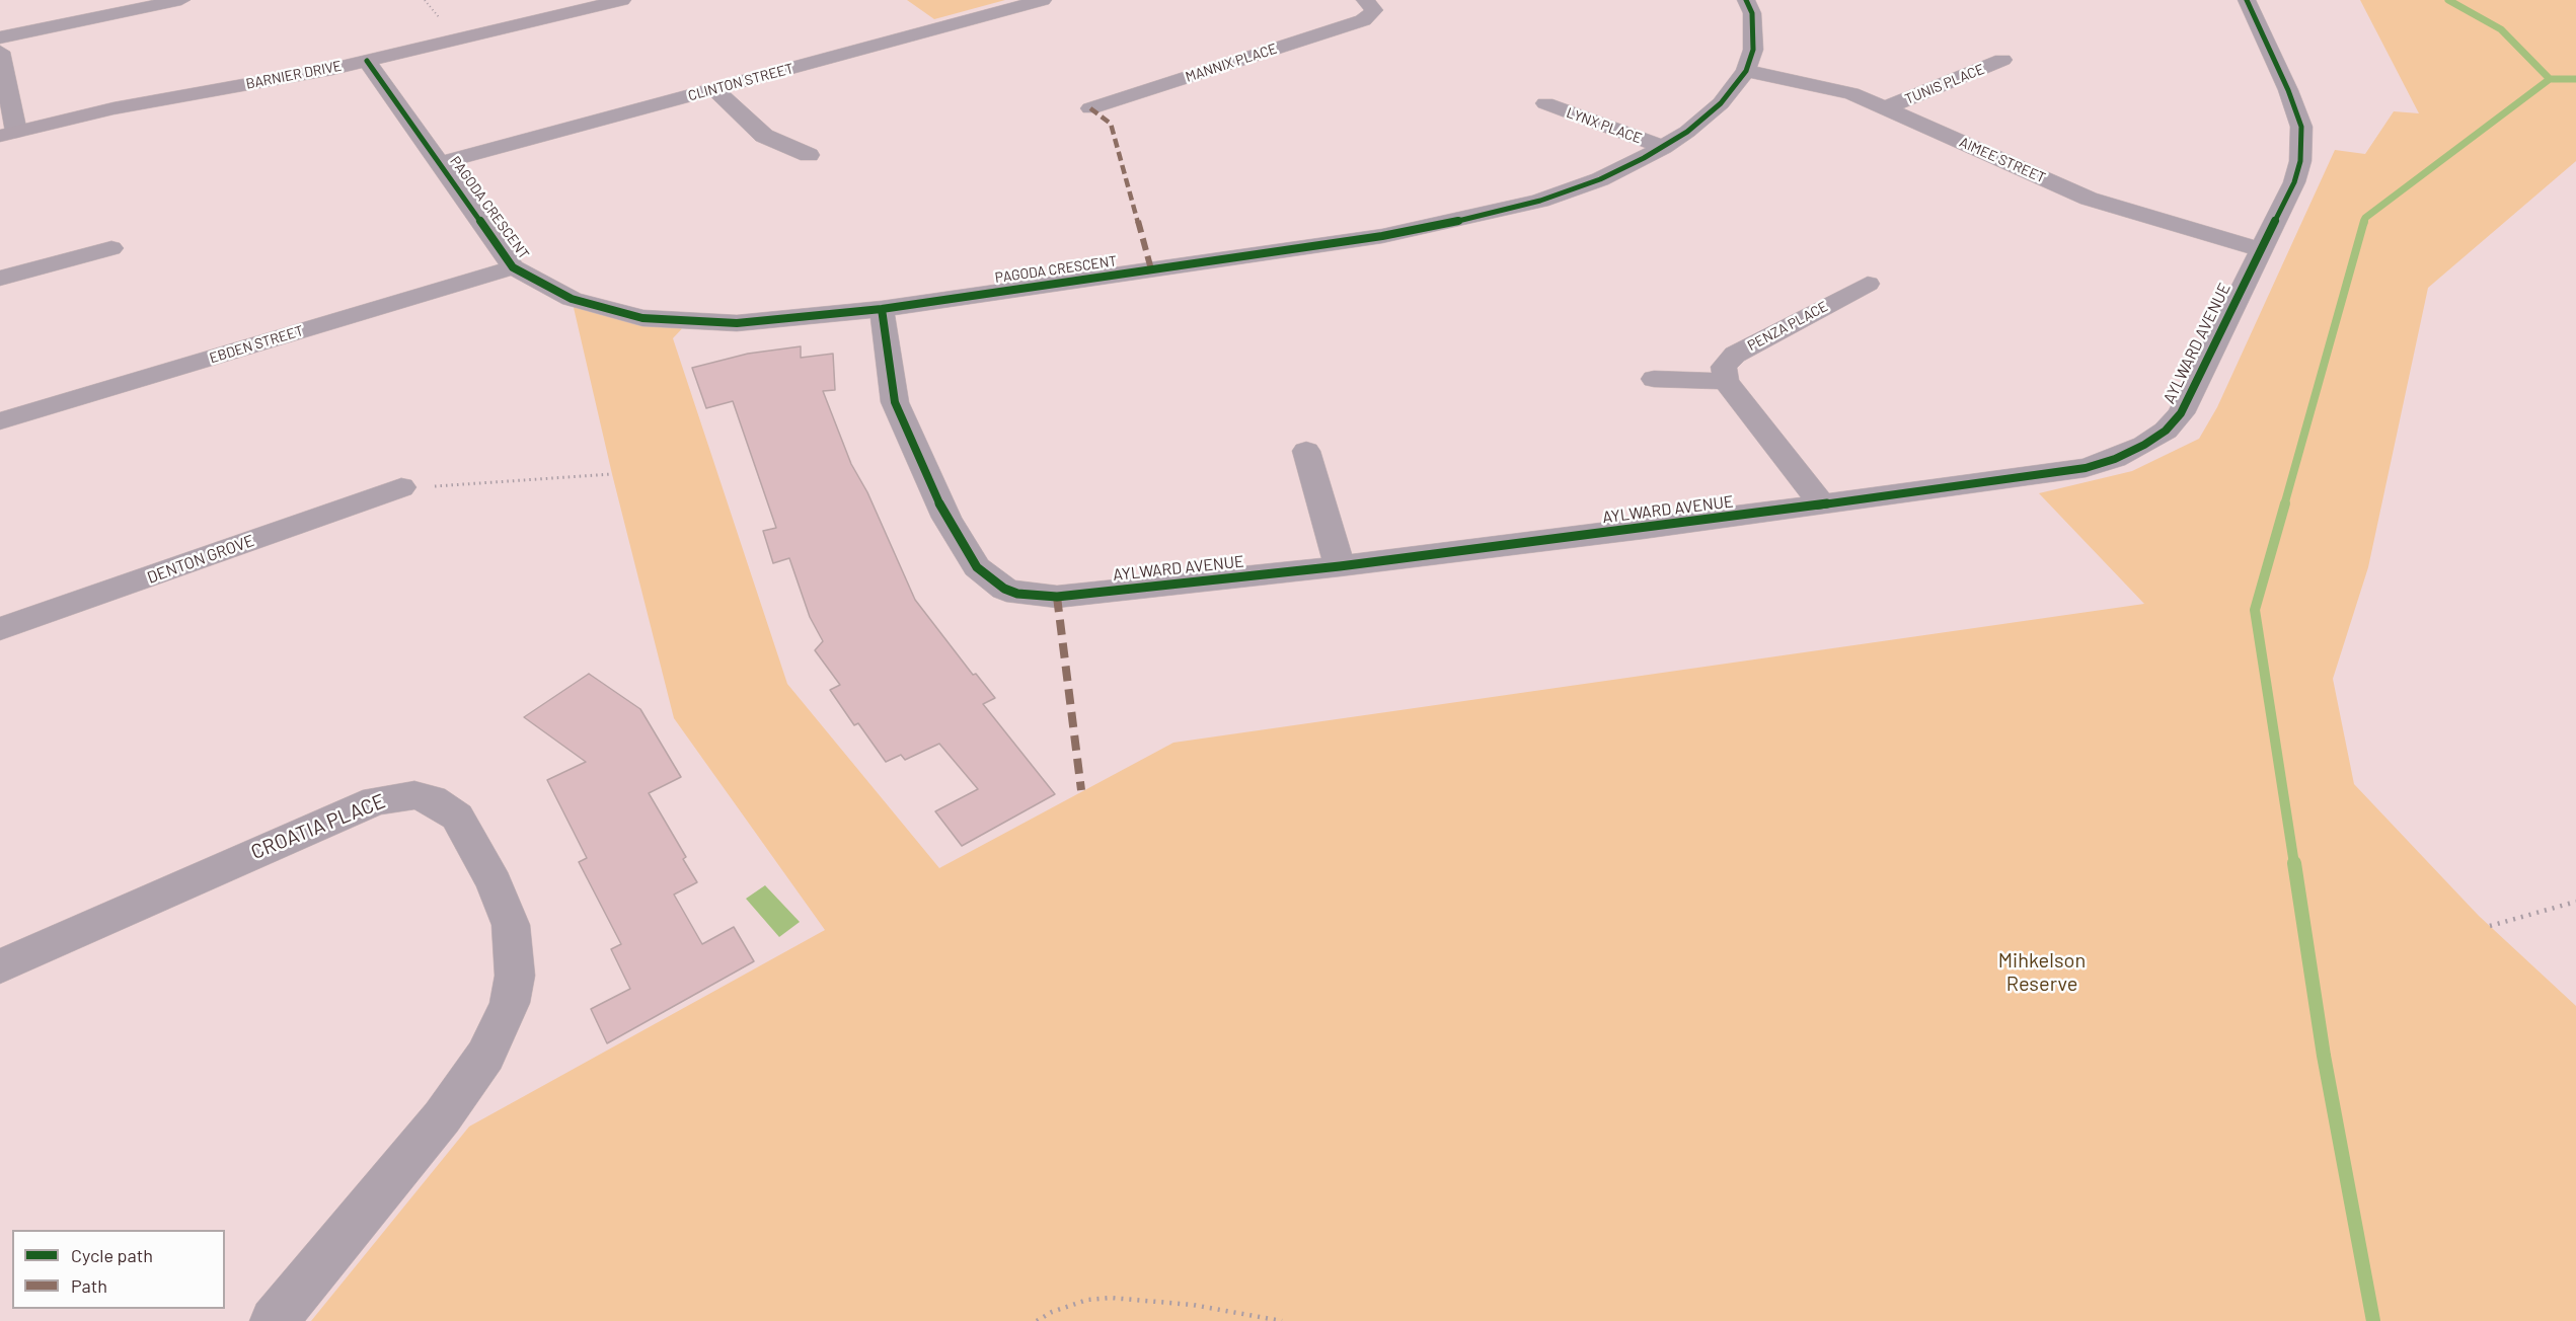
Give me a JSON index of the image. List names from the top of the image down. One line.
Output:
{"streets":{"street":["MANNIX PLACE","BARNIER DRIVE","CLINTON STREET","TUNIS PLACE","LYNX PLACE","AIMEE STREET","PAGODA CRESCENT","PENZA PLACE","AYLWARD AVENUE","EBDEN STREET","DENTON GROVE","CROATIA PLACE"]},"crossings":[["BARNIER DRIVE","PAGODA CRESCENT"],["CLINTON STREET","PAGODA CRESCENT"],["TUNIS PLACE","AIMEE STREET"],["LYNX PLACE","PAGODA CRESCENT"],["AIMEE STREET","PAGODA CRESCENT"],["AIMEE STREET","AYLWARD AVENUE"],["PAGODA CRESCENT","AYLWARD AVENUE"],["PAGODA CRESCENT","EBDEN STREET"]],"parks":["Mihkelson Reserve"],"legend":["Cycle path","Path"]}
